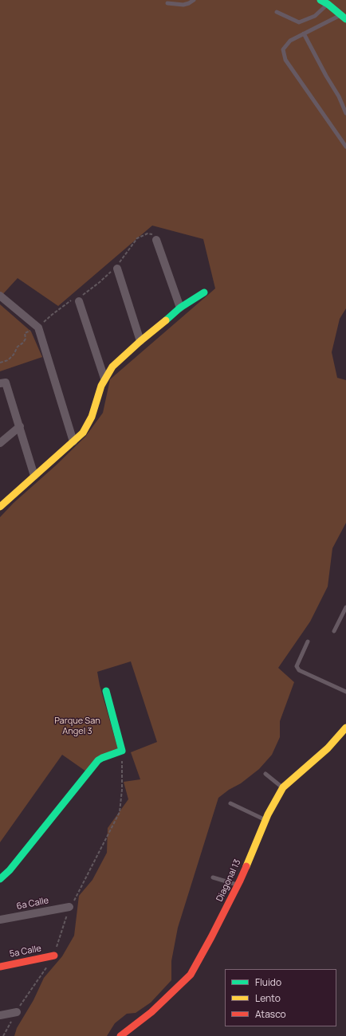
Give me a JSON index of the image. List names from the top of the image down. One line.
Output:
{"streets":{"street":["Diagonal 13","6a Calle","5a Calle"]},"parks":["Parque San Angel 3"],"legend":["Fluido","Lento","Atasco"]}
